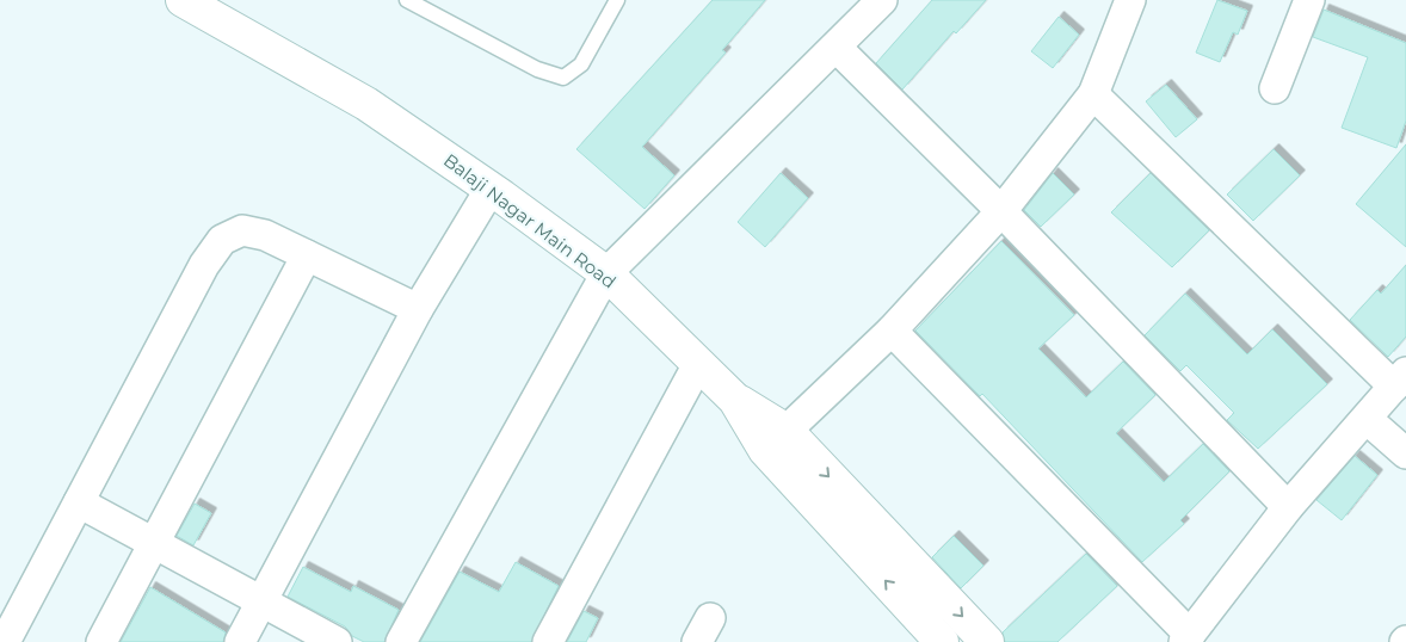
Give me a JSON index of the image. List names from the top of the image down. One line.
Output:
{"streets":{"street":["Balaji Nagar Main Road"]}}
